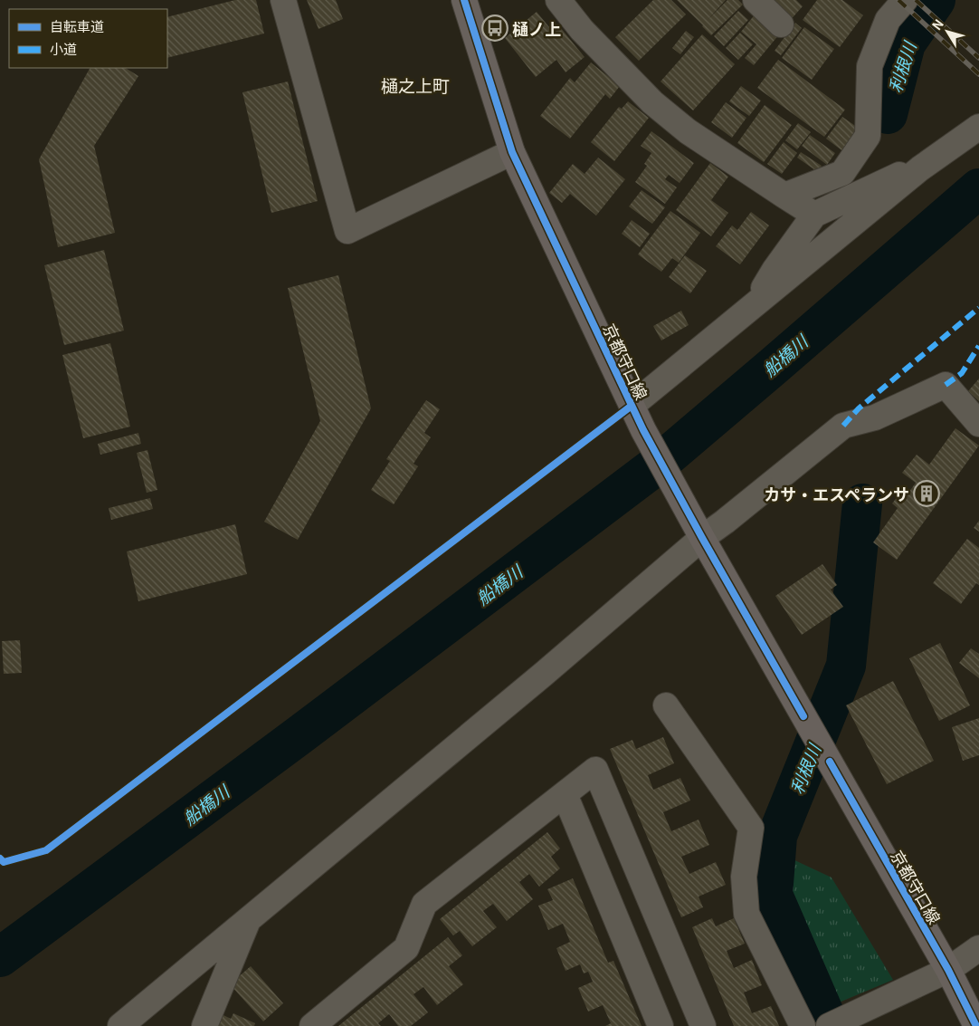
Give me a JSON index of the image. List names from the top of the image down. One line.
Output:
{"streets":{"main road":["京都守口線"]},"districts":["樋之上町"],"water":["利根川","船橋川"],"places":{"bus stop":["樋ノ上"],"building":["カサ・エスペランサ"]},"legend":["自転車道","小道"],"north":"top left"}
